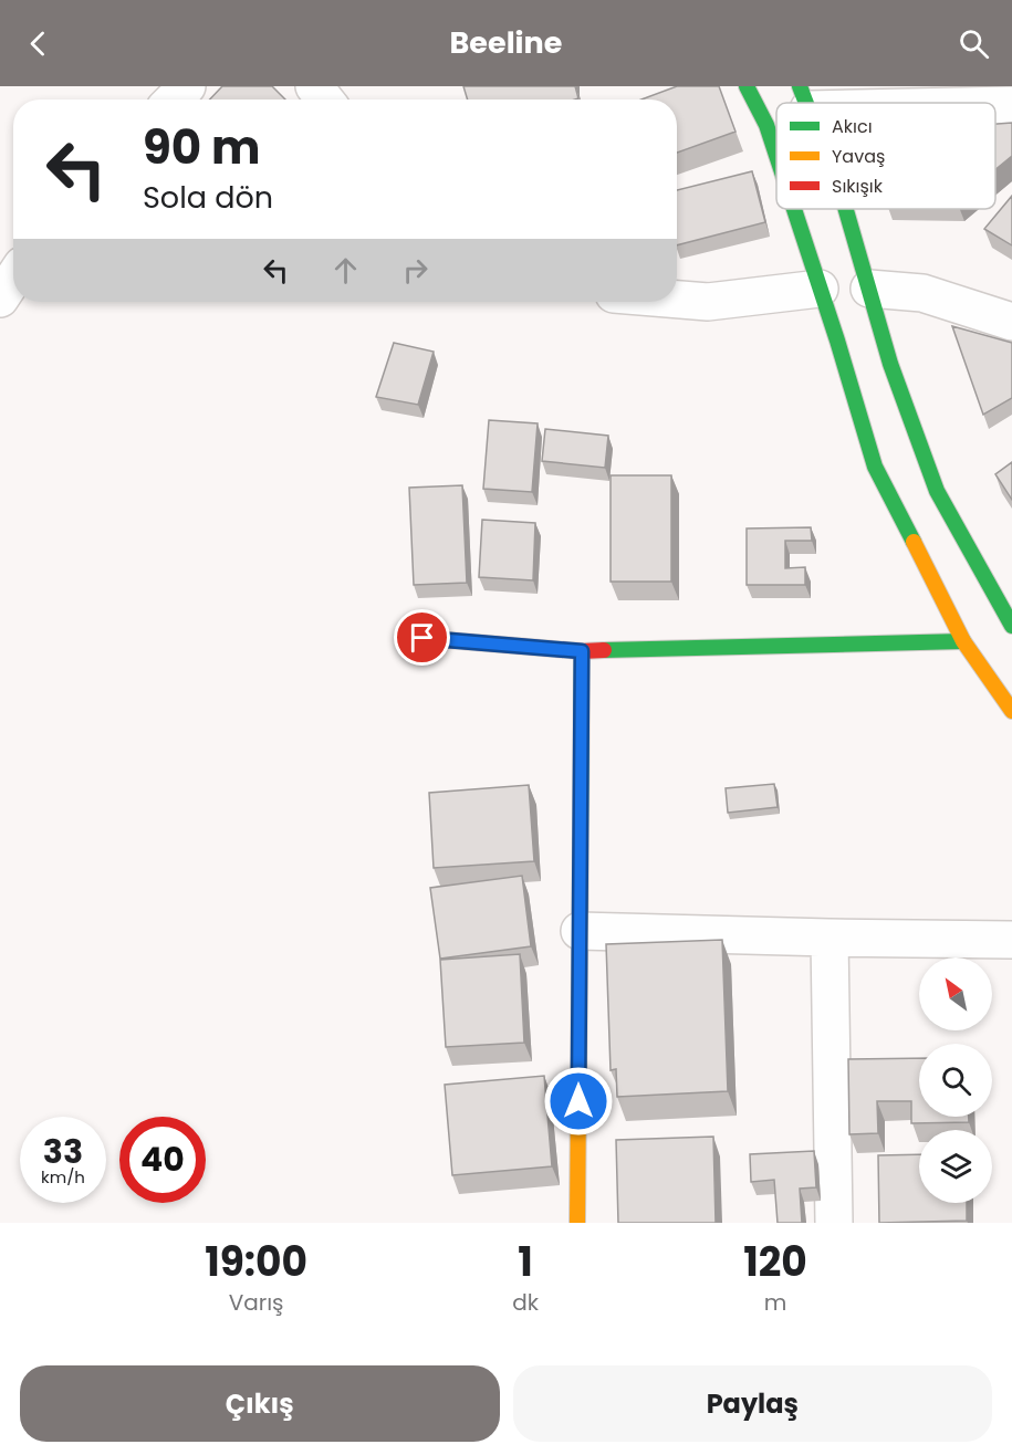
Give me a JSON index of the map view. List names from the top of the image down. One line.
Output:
{"legend":["Akıcı","Yavaş","Sıkışık"],"north":"top left","page":{"header":"Beeline","turn":["90 m","Sola dön"],"speed":"33 km/h","limit":"40","eta":["19:00","Varış","1","dk","120","m"],"buttons":["Çıkış","Paylaş"]}}
